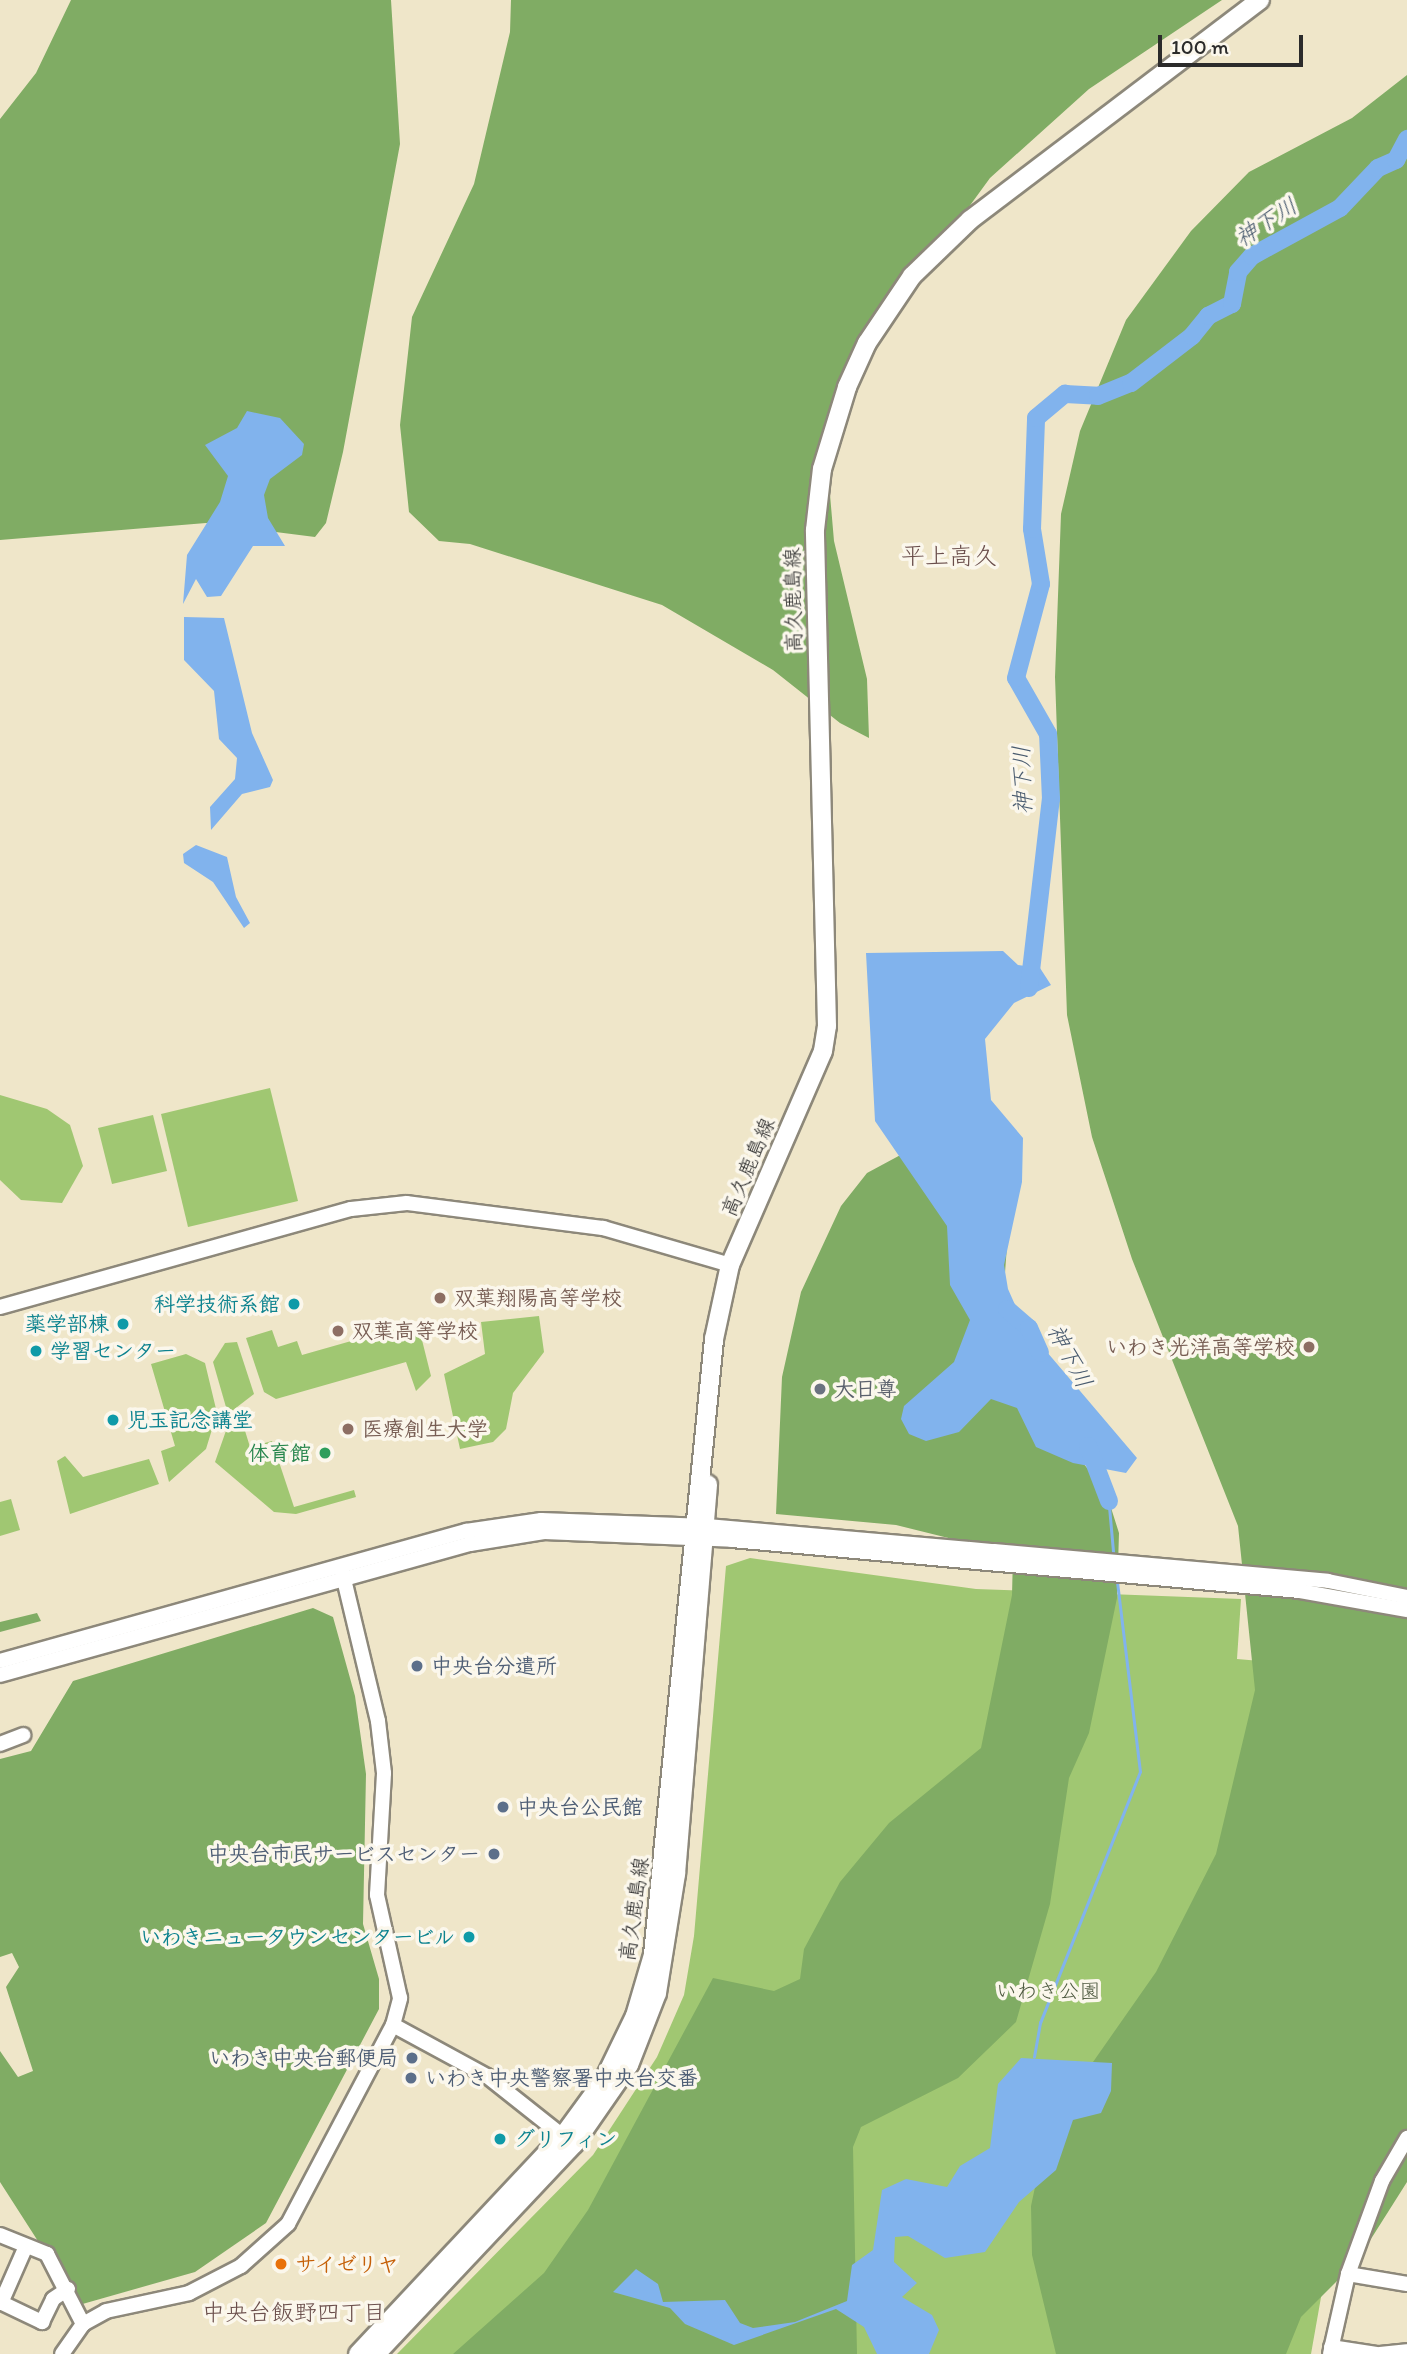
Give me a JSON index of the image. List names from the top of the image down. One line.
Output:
{"streets":{"main road":["高久鹿島線"]},"districts":["平上高久","中央台飯野四丁目"],"water":["神下川"],"parks":["いわき公園"],"places":["双葉翔陽高等学校","科学技術系館","薬学部棟","双葉高等学校","いわき光洋高等学校","学習センター","大日尊","児玉記念講堂","医療創生大学","体育館","中央台分遣所","中央台公民館","中央台市民サービスセンター","いわきニュータウンセンタービル","いわき中央台郵便局","いわき中央警察署中央台交番","グリフィン","サイゼリヤ"],"scale_bar":"100 m"}
